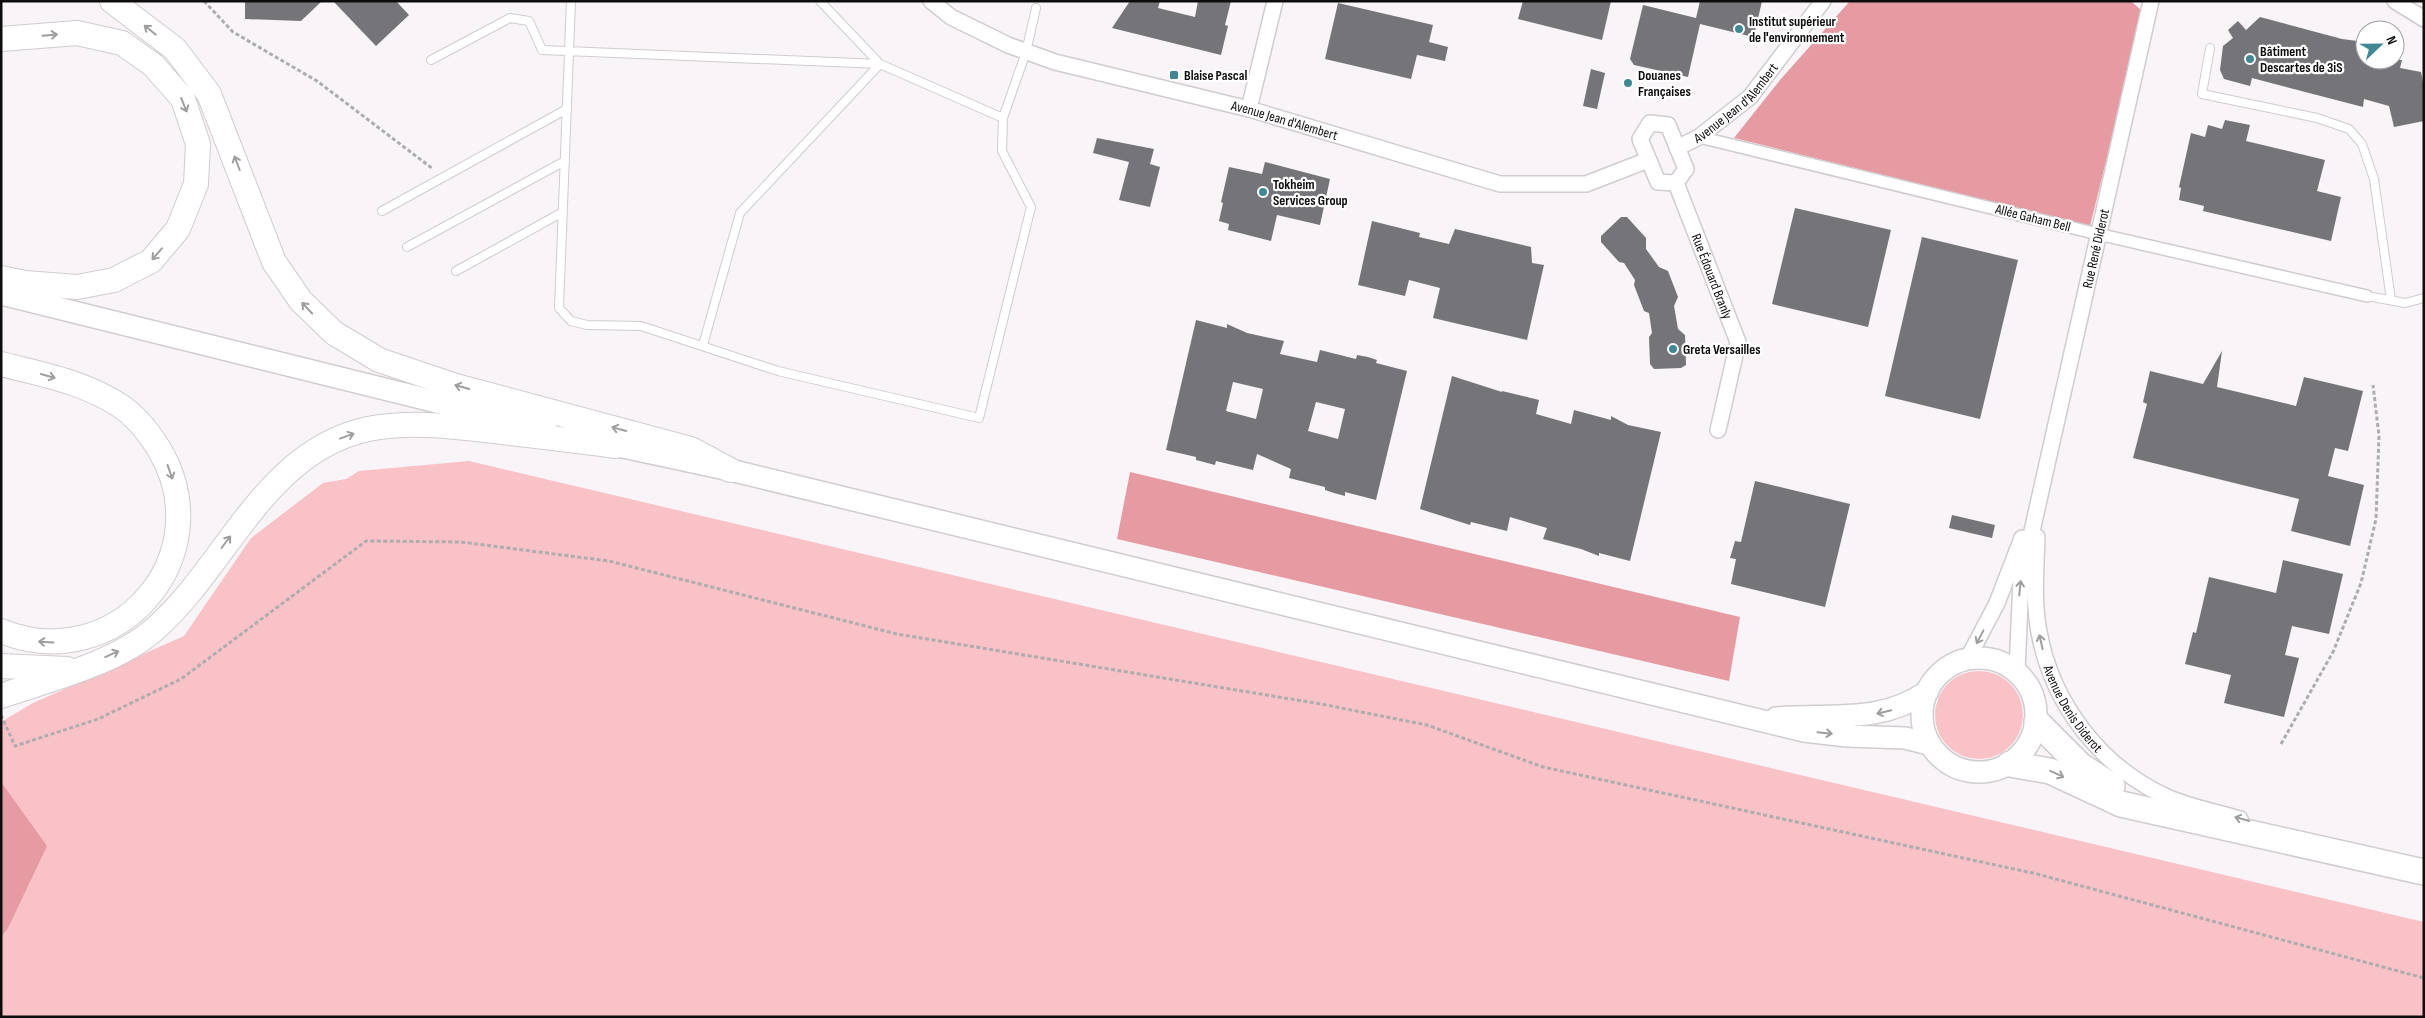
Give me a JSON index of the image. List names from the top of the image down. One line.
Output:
{"streets":{"street":["Avenue Jean d'Alembert","Allée Gaham Bell","Rue René Diderot","Rue Édouard Branly","Avenue Denis Diderot"]},"crossings":[["Avenue Jean d'Alembert","Allée Gaham Bell"],["Allée Gaham Bell","Rue René Diderot"],["Rue René Diderot","Avenue Denis Diderot"]],"one_way":["Avenue Denis Diderot"],"places":{"other":["Institut supérieur de l'environnement","Bâtiment Descartes de 3iS","Douanes Françaises","Tokheim Services Group","Greta Versailles"],"transit":["Blaise Pascal"]},"north":"right"}
